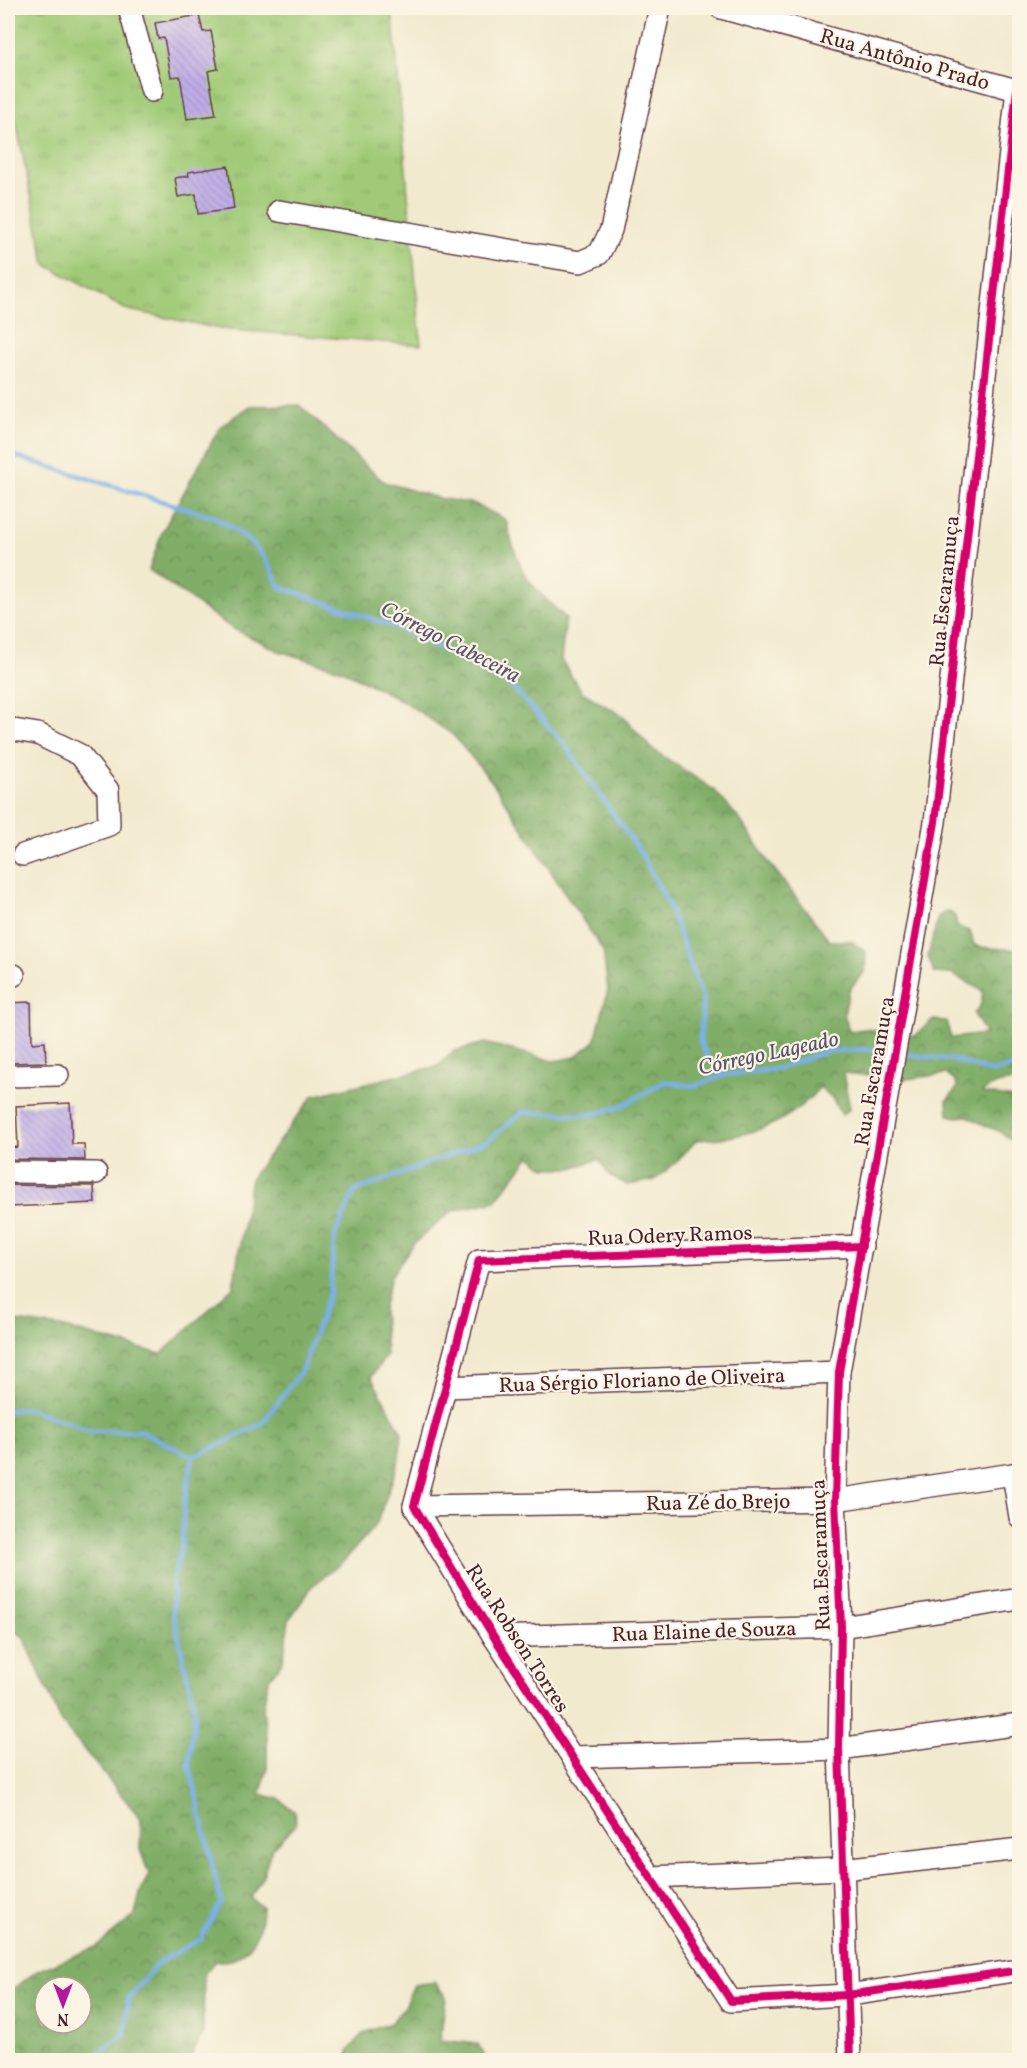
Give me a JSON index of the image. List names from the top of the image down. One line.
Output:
{"streets":{"street":["Rua Antônio Prado","Rua Escaramuça","Rua Odery Ramos","Rua Sérgio Floriano de Oliveira","Rua Zé do Brejo","Rua Elaine de Souza","Rua Robson Torres"]},"crossings":[["Rua Antônio Prado","Rua Escaramuça"],["Rua Escaramuça","Rua Odery Ramos"],["Rua Escaramuça","Rua Sérgio Floriano de Oliveira"],["Rua Escaramuça","Rua Zé do Brejo"],["Rua Escaramuça","Rua Elaine de Souza"],["Rua Escaramuça","Rua Robson Torres"],["Rua Odery Ramos","Rua Sérgio Floriano de Oliveira"],["Rua Zé do Brejo","Rua Robson Torres"],["Rua Elaine de Souza","Rua Robson Torres"]],"water":["Córrego Cabeceira","Córrego Lageado"],"north":"bottom"}
